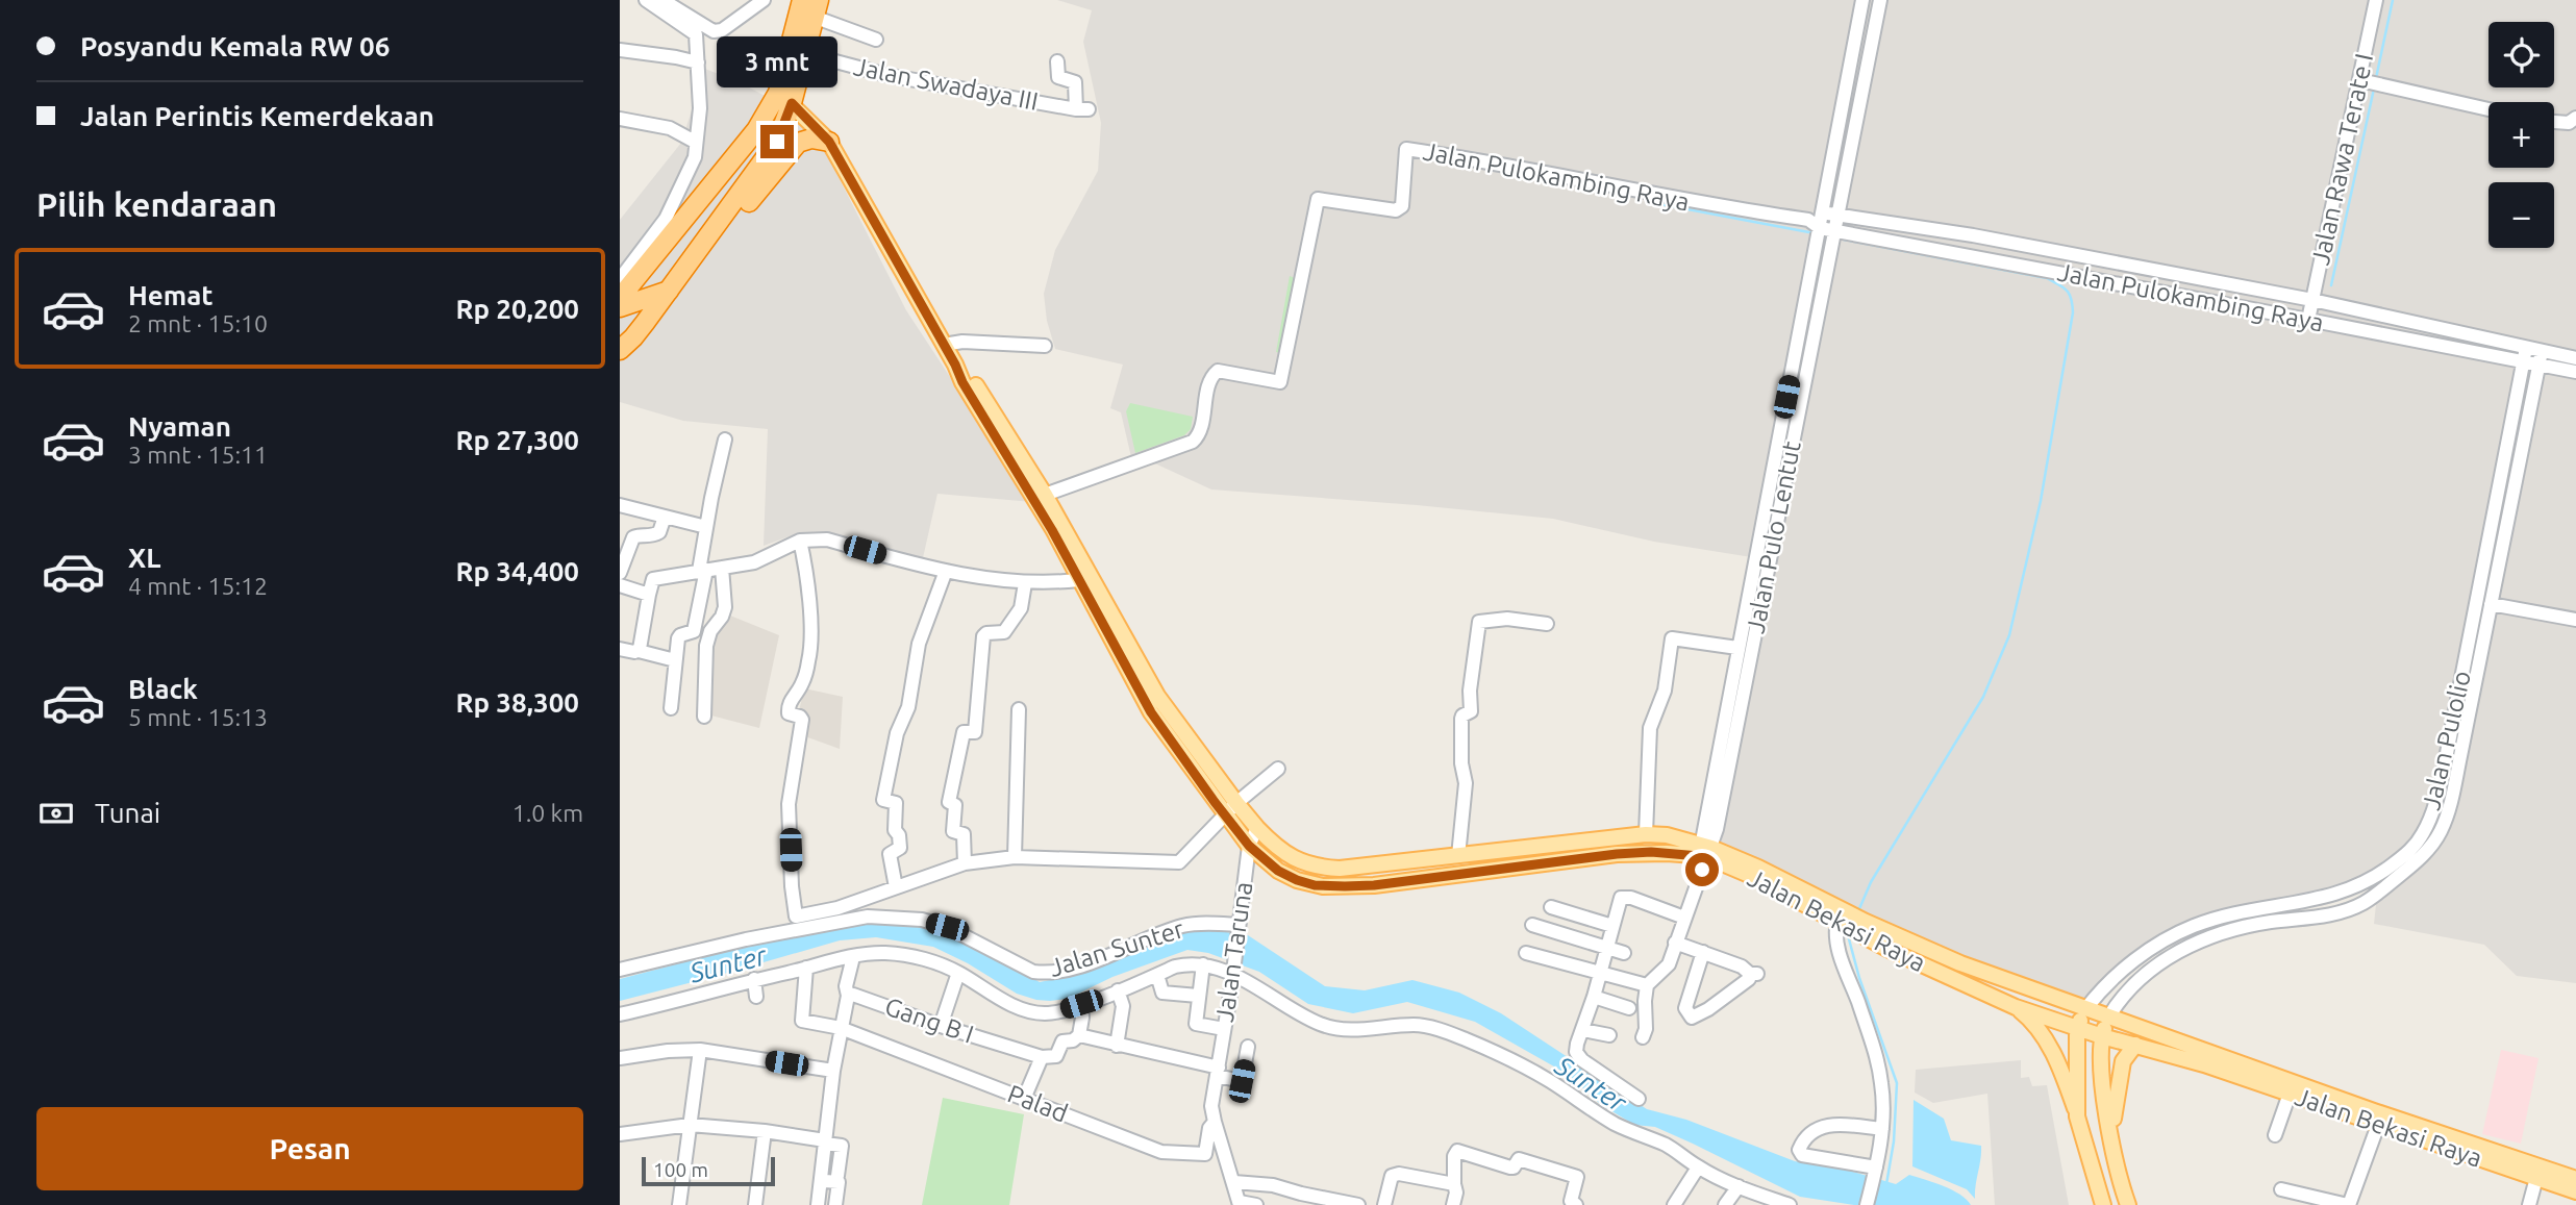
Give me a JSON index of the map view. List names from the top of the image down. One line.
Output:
{"streets":{"main road":["Jalan Bekasi Raya"],"street":["Jalan Swadaya III","Jalan Rawa Terate I","Jalan Pulokambing Raya","Jalan Pulo Lentut","Jalan Pulolio","Jalan Sunter","Jalan Taruna","Gang B I","Palad"]},"crossings":[["Jalan Rawa Terate I","Jalan Pulokambing Raya"],["Jalan Pulokambing Raya","Jalan Pulo Lentut"],["Jalan Pulokambing Raya","Jalan Pulolio"],["Jalan Pulokambing Raya","Jalan Bekasi Raya"],["Jalan Pulo Lentut","Jalan Bekasi Raya"],["Jalan Pulolio","Jalan Bekasi Raya"],["Jalan Bekasi Raya","Jalan Taruna"],["Jalan Sunter","Jalan Taruna"],["Jalan Taruna","Palad"],["Gang B I","Palad"]],"water":["Sunter"],"scale_bar":"100 m","page":{"banner":["Posyandu Kemala RW 06","Jalan Perintis Kemerdekaan"],"map_buttons":["+","−"],"bubble":"3 mnt","heading":"Pilih kendaraan","list":[{"name":"Hemat","note":"2 mnt · 15:10","value":"Rp 20,200"},{"name":"Nyaman","note":"3 mnt · 15:11","value":"Rp 27,300"},{"name":"XL","note":"4 mnt · 15:12","value":"Rp 34,400"},{"name":"Black","note":"5 mnt · 15:13","value":"Rp 38,300"}],"pay":["Tunai","1.0 km"],"buttons":"Pesan","scale":"100 m"}}
